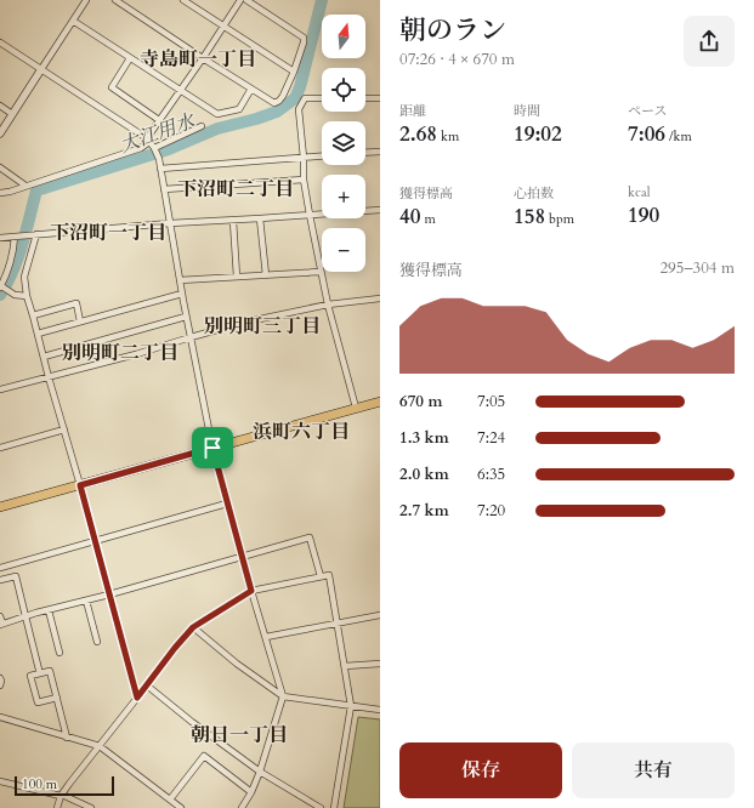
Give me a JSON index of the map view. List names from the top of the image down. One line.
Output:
{"districts":["寺島町一丁目","下沼町二丁目","下沼町一丁目","別明町三丁目","別明町二丁目","浜町六丁目","朝日一丁目"],"water":["大江用水"],"scale_bar":"100 m","north":"top","page":{"heading":["朝のラン","07:26 · 4 × 670 m"],"map_buttons":["+","−"],"stats":[["距離","2.68 km"],["時間","19:02"],["ペース","7:06 /km"],["獲得標高","40 m"],["心拍数","158 bpm"],["kcal","190"]],"chart":["獲得標高","295–304 m"],"list":[{"name":"670 m","note":"7:05"},{"name":"1.3 km","note":"7:24"},{"name":"2.0 km","note":"6:35"},{"name":"2.7 km","note":"7:20"}],"buttons":["保存","共有"],"scale":"100 m"}}
